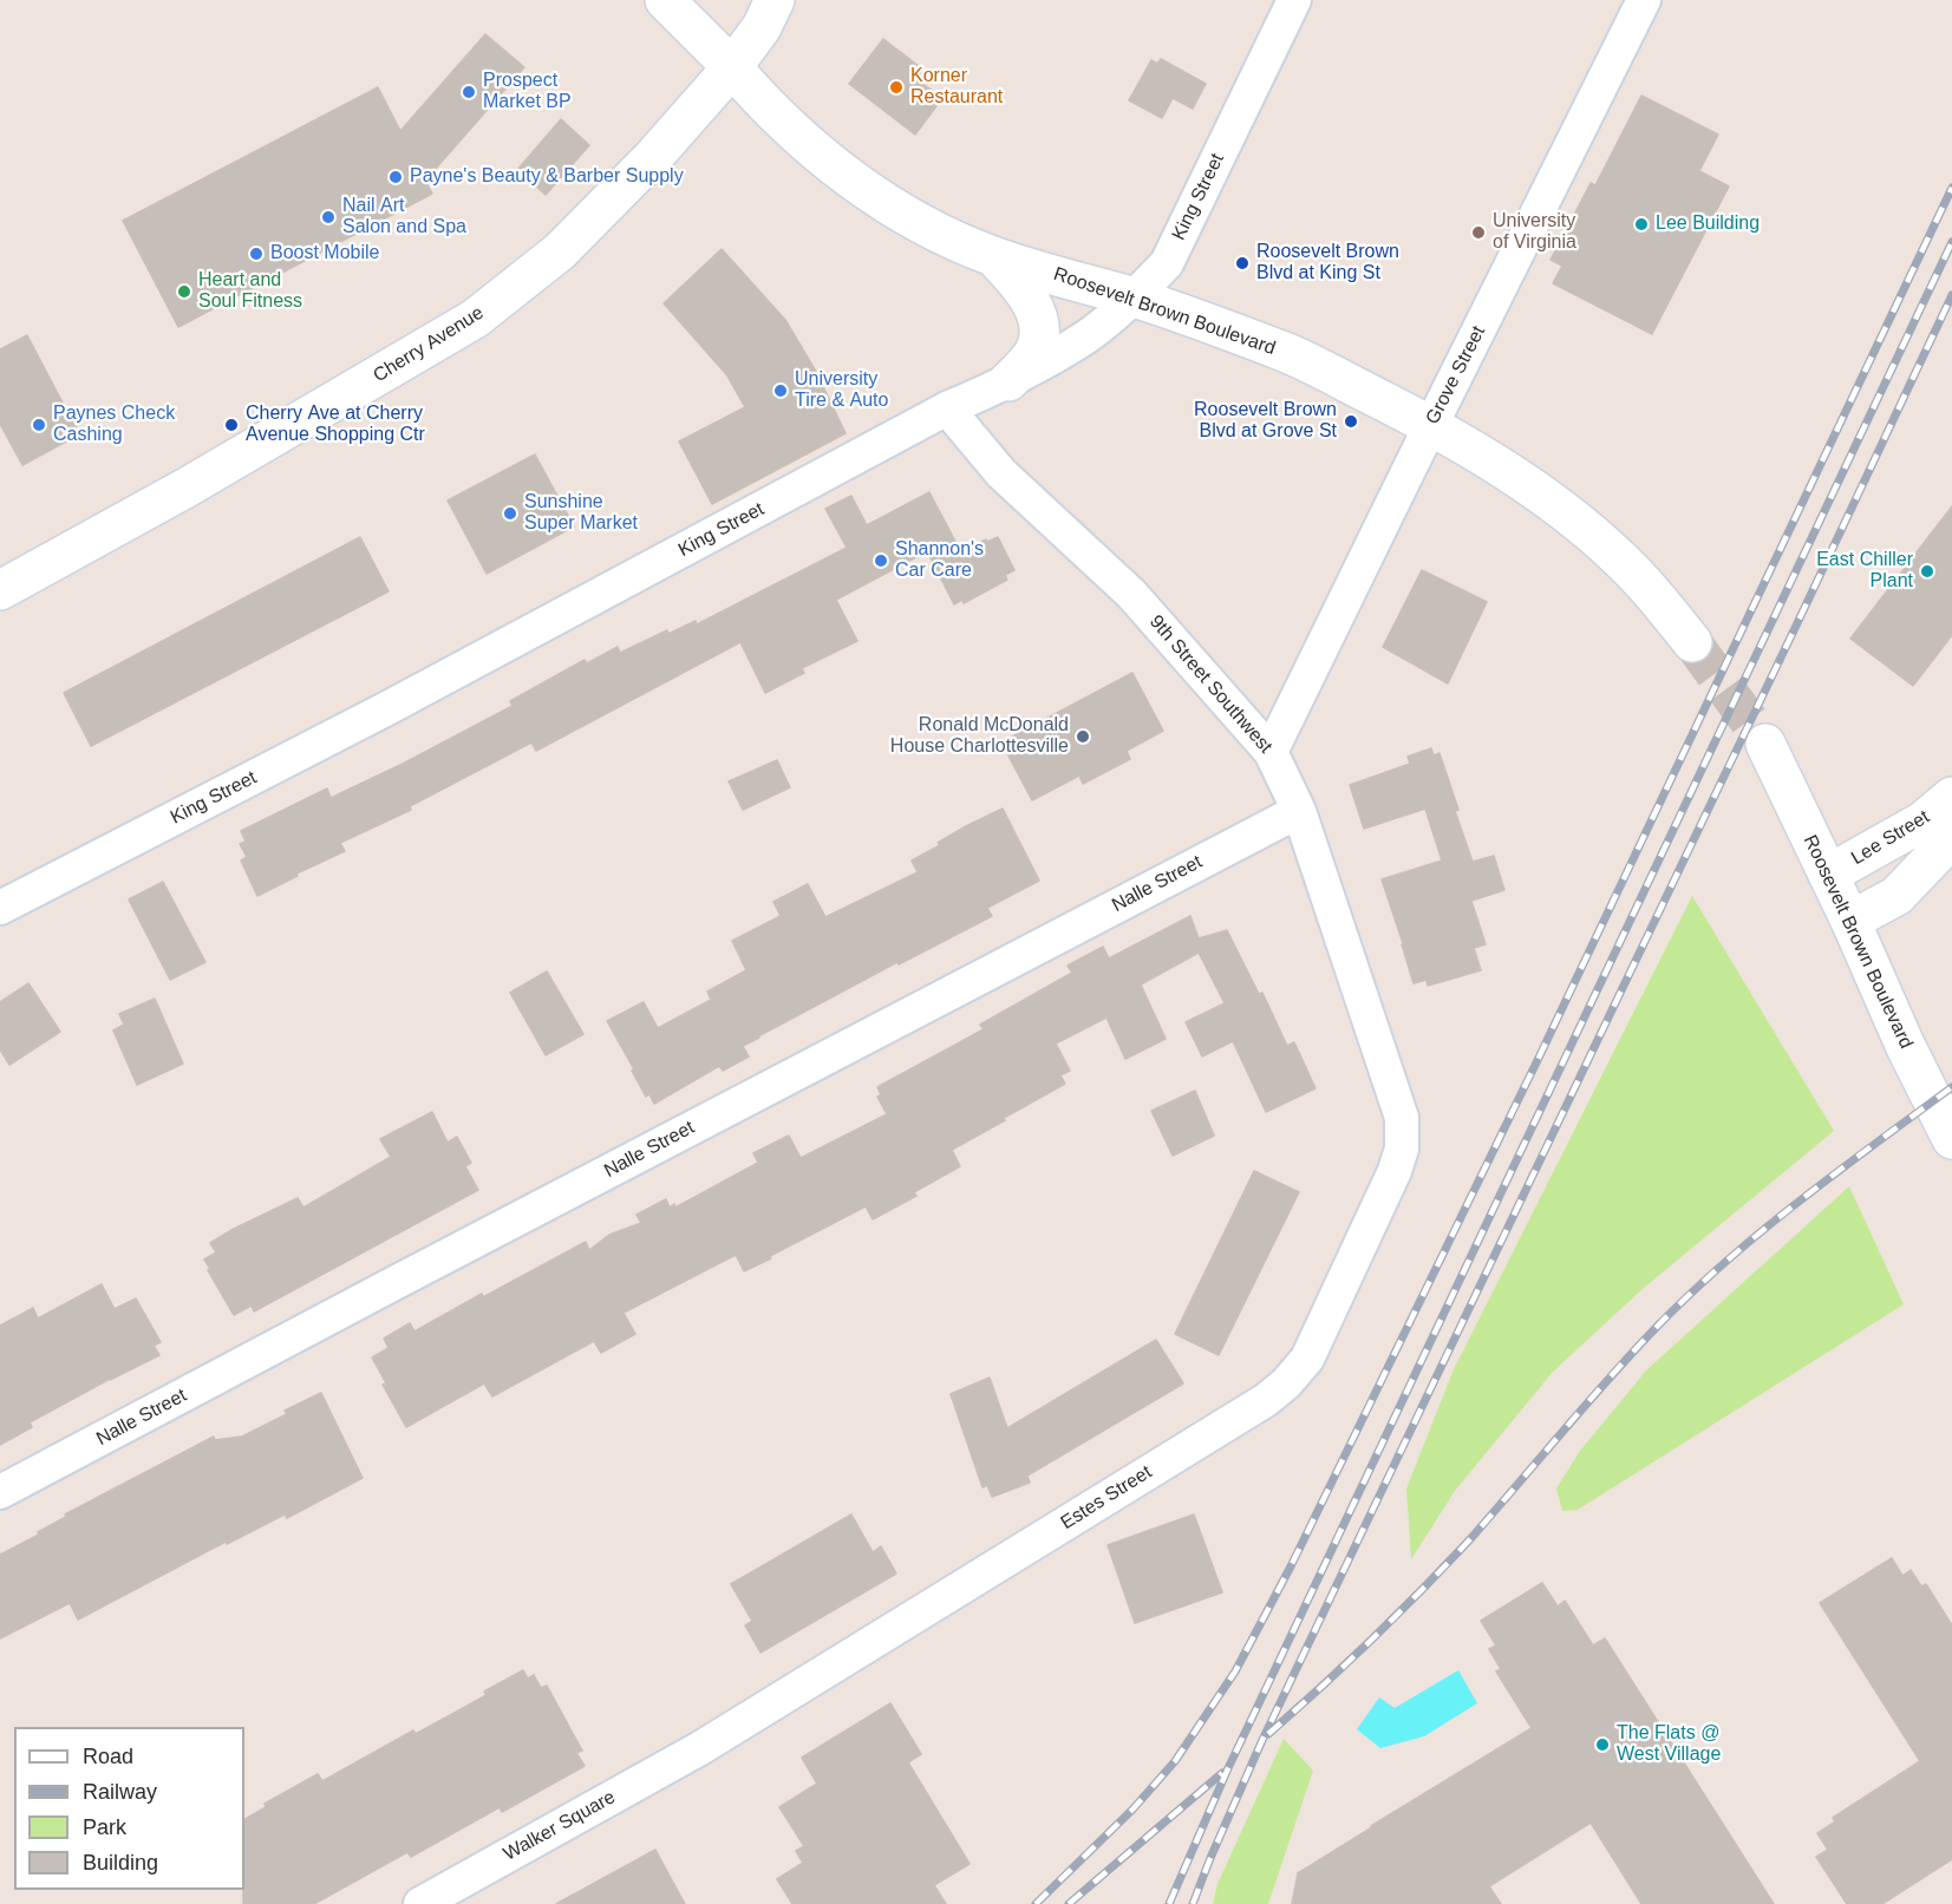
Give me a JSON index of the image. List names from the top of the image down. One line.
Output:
{"streets":{"main road":["Roosevelt Brown Boulevard","Cherry Avenue","Lee Street"],"street":["King Street","Grove Street","9th Street Southwest","Nalle Street","Estes Street","Walker Square"]},"crossings":[["King Street","Roosevelt Brown Boulevard"],["King Street","9th Street Southwest"],["Roosevelt Brown Boulevard","Cherry Avenue"],["Roosevelt Brown Boulevard","Grove Street"],["Roosevelt Brown Boulevard","Lee Street"],["Grove Street","9th Street Southwest"],["9th Street Southwest","Nalle Street"],["9th Street Southwest","Estes Street"],["Estes Street","Walker Square"]],"places":["Korner Restaurant","Prospect Market BP","Payne's Beauty & Barber Supply","Nail Art Salon and Spa","Lee Building","University of Virginia","Boost Mobile","Roosevelt Brown Blvd at King St","Heart and Soul Fitness","University Tire & Auto","Roosevelt Brown Blvd at Grove St","Paynes Check Cashing","Cherry Ave at Cherry Avenue Shopping Ctr","Sunshine Super Market","Shannon's Car Care","East Chiller Plant","Ronald McDonald House Charlottesville","The Flats @ West Village"],"legend":["Road","Railway","Park","Building"]}
